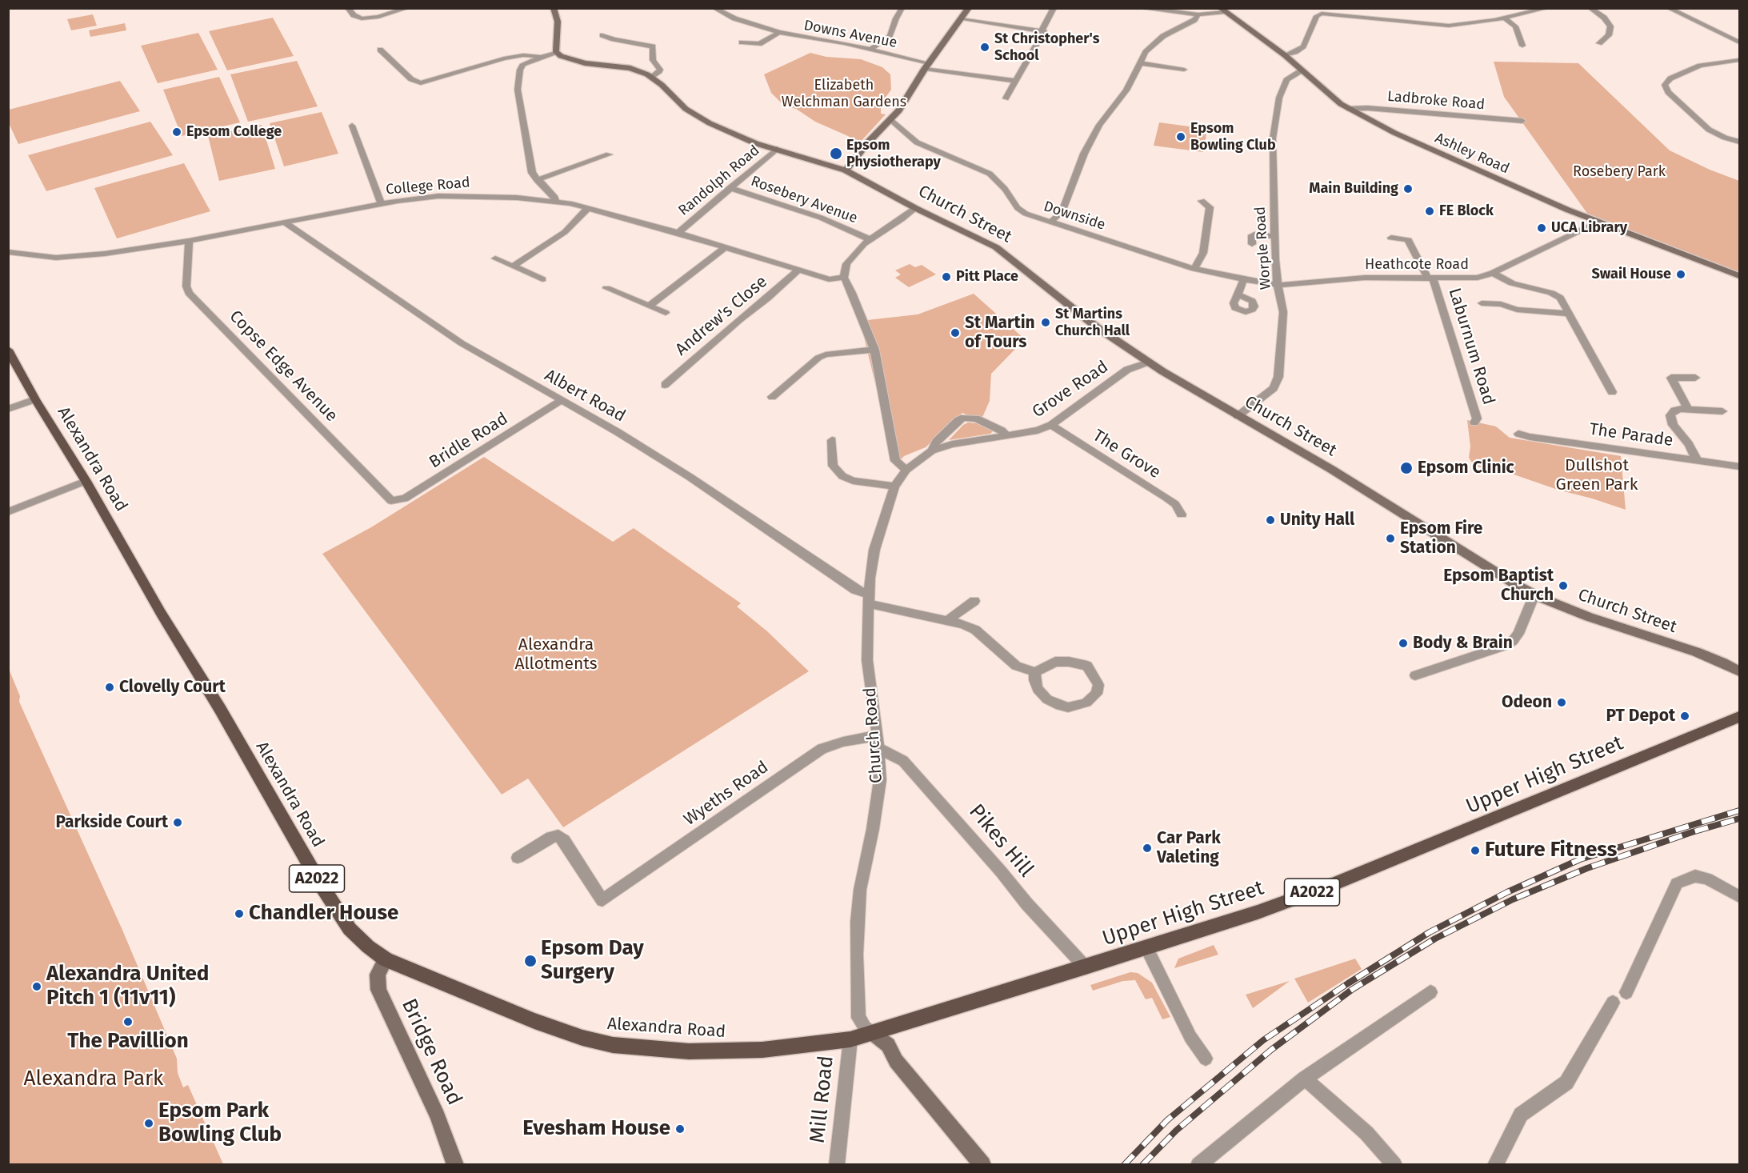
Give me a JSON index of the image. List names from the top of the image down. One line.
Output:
{"streets":{"main road":["Ashley Road","Church Street","Alexandra Road","Church Road","Upper High Street","A2022","Bridge Road"],"street":["Downs Avenue","Ladbroke Road","Randolph Road","College Road","Rosebery Avenue","Downside","Worple Road","Heathcote Road","Andrew's Close","Laburnum Road","Copse Edge Avenue","Grove Road","Albert Road","The Parade","Bridle Road","The Grove","Wyeths Road","Pikes Hill","Mill Road"]},"crossings":[["Ladbroke Road","Ashley Road"],["Ashley Road","Worple Road"],["Ashley Road","Heathcote Road"],["Randolph Road","College Road"],["Randolph Road","Rosebery Avenue"],["Randolph Road","Church Street"],["College Road","Andrew's Close"],["College Road","Copse Edge Avenue"],["College Road","Albert Road"],["Church Street","Worple Road"],["Church Street","Grove Road"],["Downside","Worple Road"],["Downside","Heathcote Road"],["Worple Road","Heathcote Road"],["Heathcote Road","Laburnum Road"],["Copse Edge Avenue","Bridle Road"],["Grove Road","The Grove"],["Grove Road","Church Road"],["Albert Road","Bridle Road"],["Albert Road","Church Road"],["Alexandra Road","Church Road"],["Alexandra Road","Upper High Street"],["Alexandra Road","Bridge Road"],["Alexandra Road","Mill Road"],["Church Road","Upper High Street"],["Church Road","Wyeths Road"],["Church Road","Pikes Hill"],["Upper High Street","Pikes Hill"],["Wyeths Road","Pikes Hill"]],"parks":["Elizabeth Welchman Gardens","Rosebery Park","Dullshot Green Park","Alexandra Allotments","Alexandra Park"],"places":["St Christopher's School","Epsom College","Epsom Bowling Club","Epsom Physiotherapy","Main Building","FE Block","UCA Library","Swail House","Pitt Place","St Martins Church Hall","St Martin of Tours","Epsom Clinic","Unity Hall","Epsom Fire Station","Epsom Baptist Church","Body & Brain","Clovelly Court","Odeon","PT Depot","Parkside Court","Car Park Valeting","Future Fitness","Chandler House","Epsom Day Surgery","Alexandra United Pitch 1 (11v11)","The Pavillion","Epsom Park Bowling Club","Evesham House"]}
